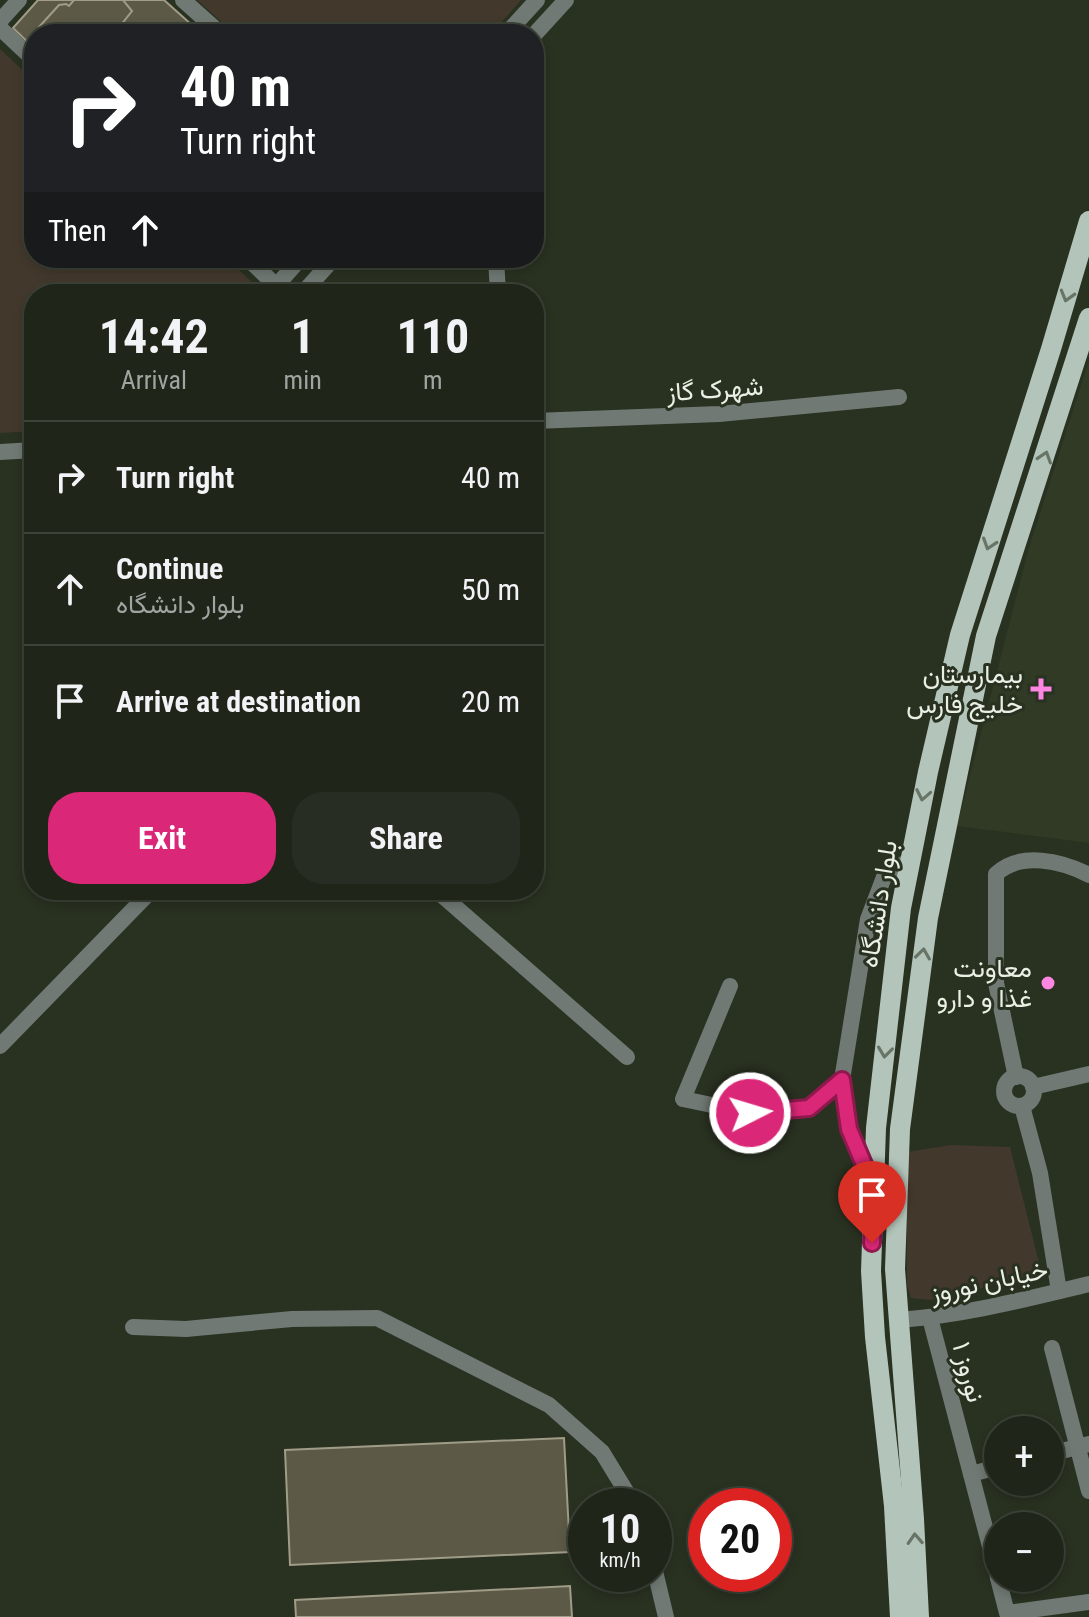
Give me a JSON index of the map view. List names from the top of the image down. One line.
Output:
{"streets":{"main road":["بلوار دانشگاه"],"street":["شهرک گاز","خیابان نوروز","نوروز ۱"]},"crossings":[["بلوار دانشگاه","خیابان نوروز"],["خیابان نوروز","نوروز ۱"]],"places":{"health":["بیمارستان خلیج فارس"],"other":["معاونت غذا و دارو"]},"page":{"turn":["40 m","Turn right"],"then":"Then","eta":["14:42","Arrival","1","min","110","m"],"list":[{"name":"Turn right","value":"40 m"},{"name":"Continue","note":"بلوار دانشگاه","value":"50 m"},{"name":"Arrive at destination","value":"20 m"}],"buttons":["Exit","Share"],"map_buttons":["+","−"],"speed":"10 km/h","limit":"20"}}
